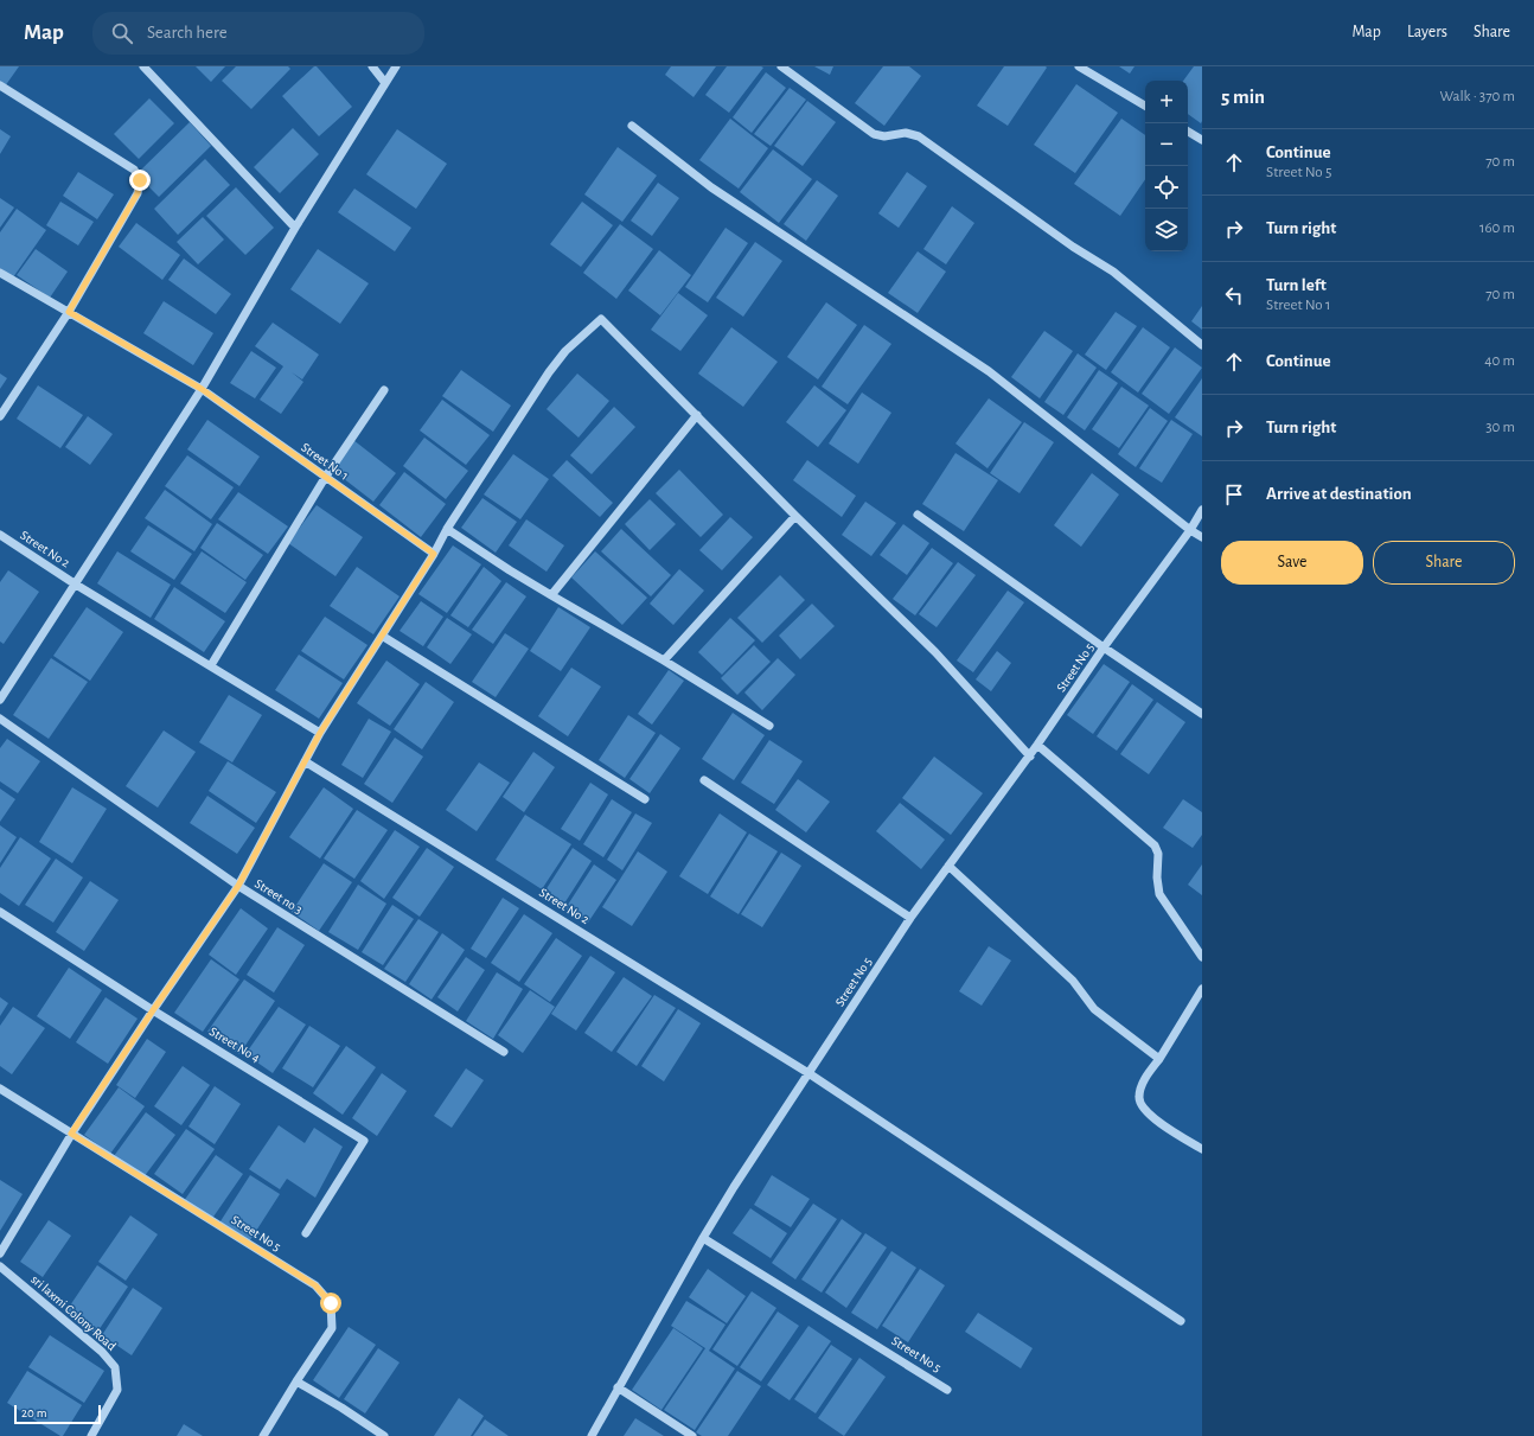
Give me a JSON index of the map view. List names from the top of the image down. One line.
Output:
{"streets":{"street":["Street No 1","Street No 2","Street No 5","Street no 3","Street No 4","sri laxmi Colony Road"]},"crossings":[["Street No 2","Street No 5"]],"scale_bar":"20 m","page":{"header":"Map","search":"Search here","nav":["Map","Layers","Share"],"heading":["5 min","Walk · 370 m"],"map_buttons":["+","−"],"list":[["Continue","Street No 5","70 m"],["Turn right","160 m"],["Turn left","Street No 1","70 m"],["Continue","40 m"],["Turn right","30 m"],"Arrive at destination"],"buttons":["Save","Share"],"scale":"20 m"}}
